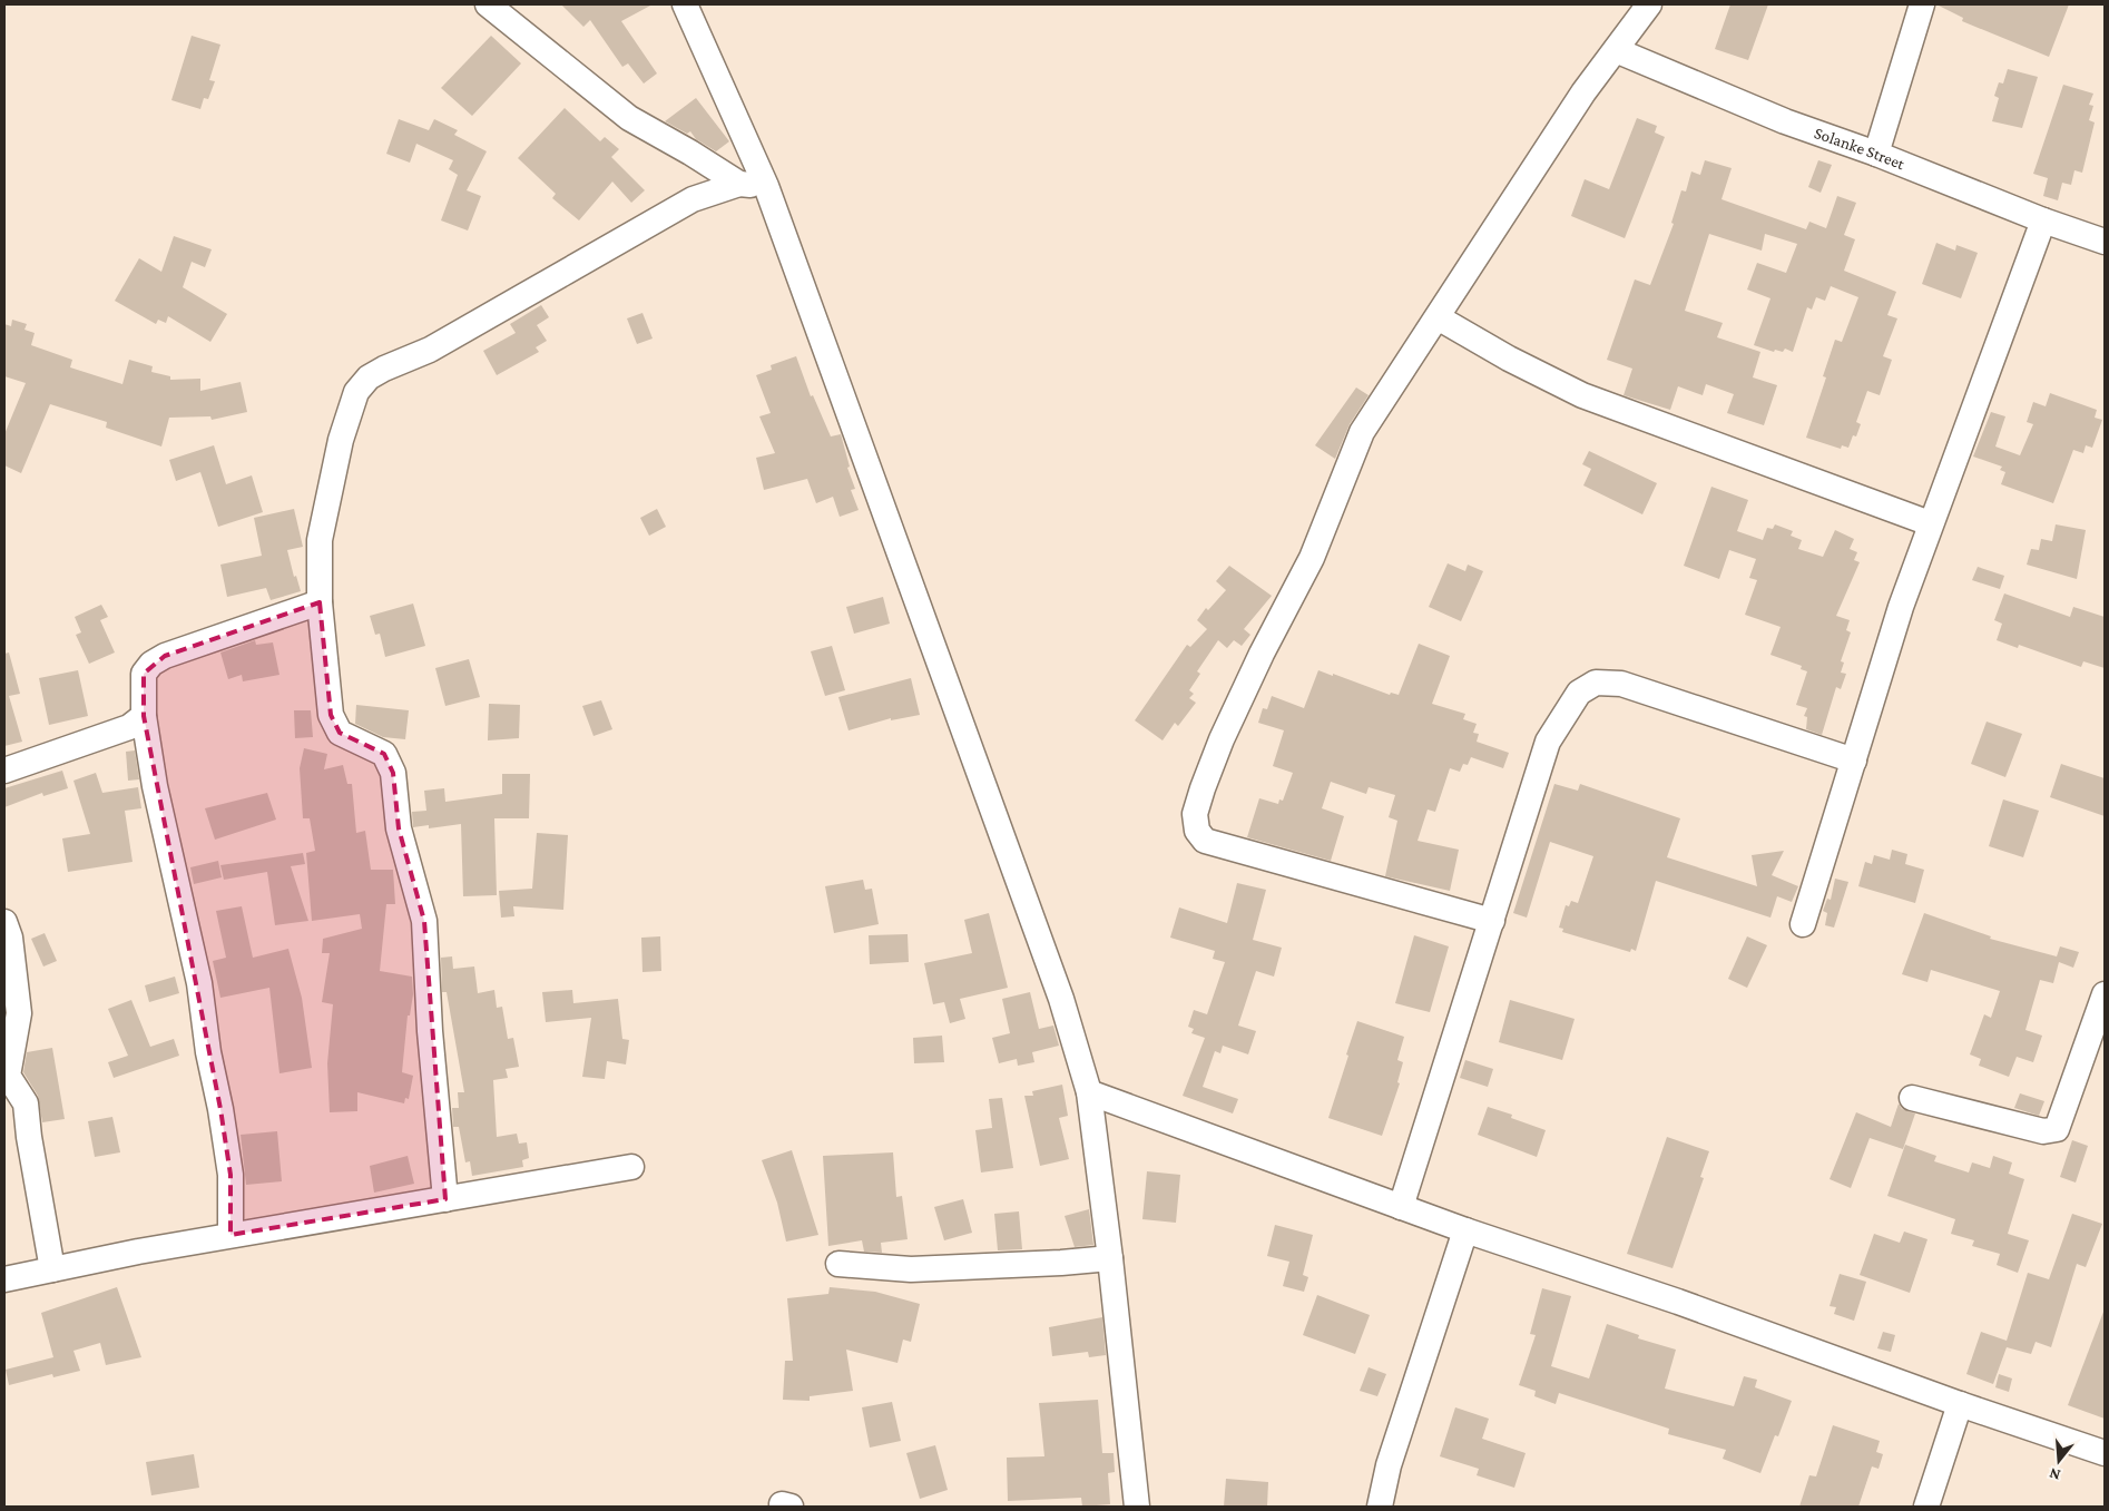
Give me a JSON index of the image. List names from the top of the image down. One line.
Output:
{"streets":{"street":["Solanke Street"]},"north":"bottom"}
